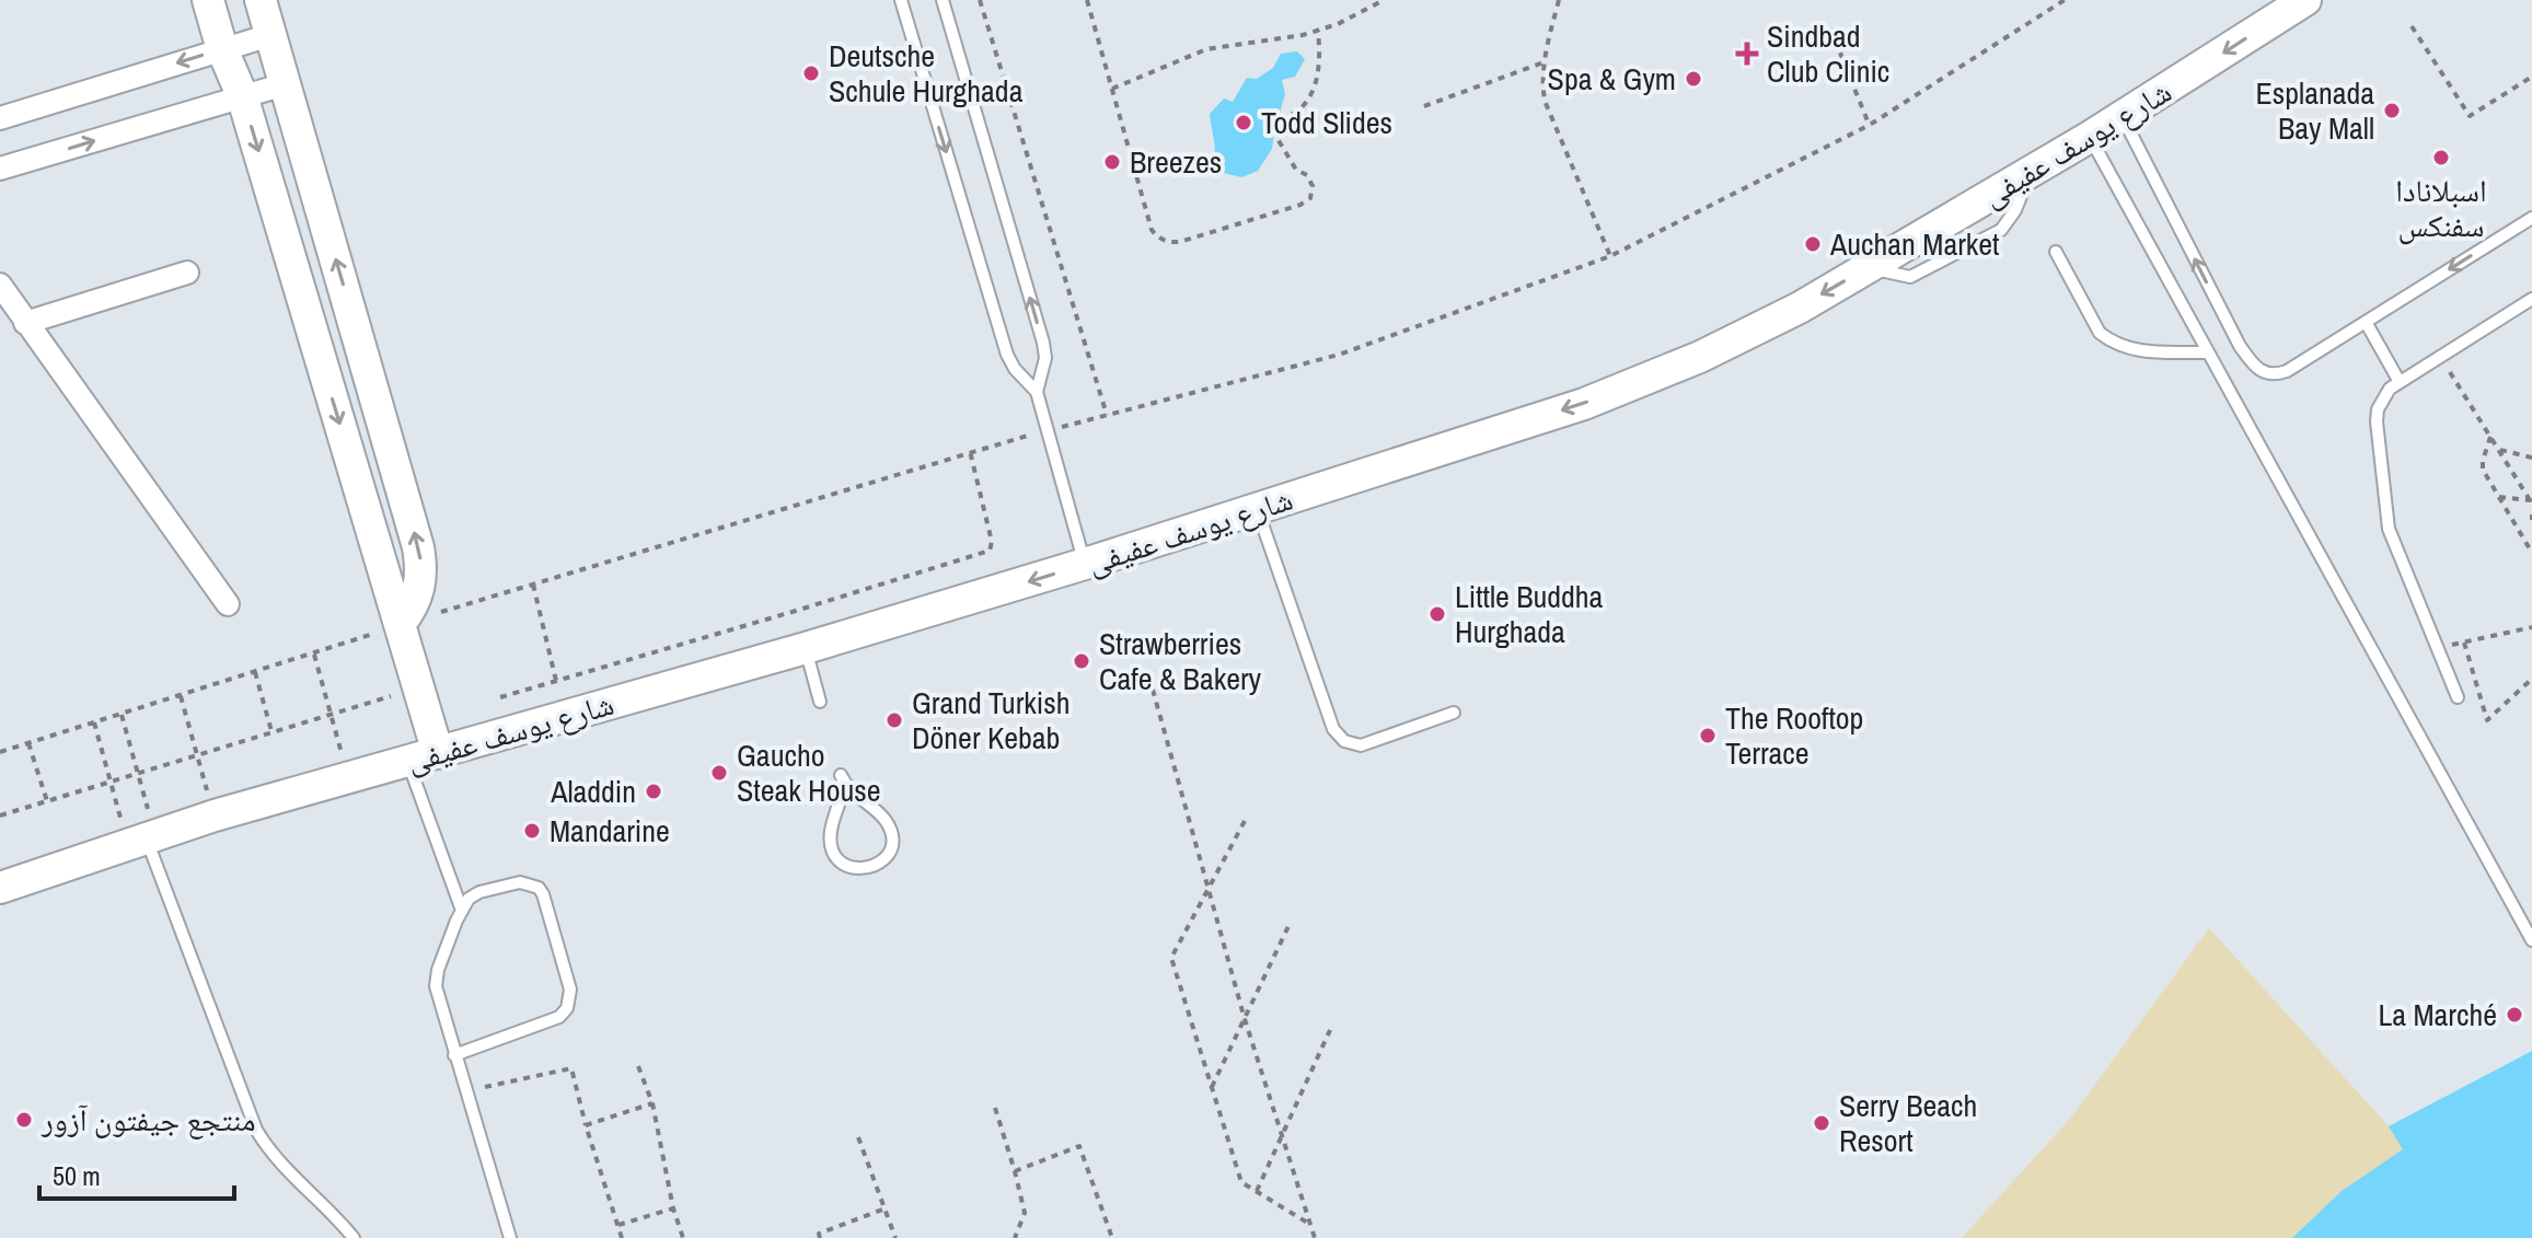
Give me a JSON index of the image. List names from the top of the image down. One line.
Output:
{"streets":{"street":["شارع يوسف عفيفى"]},"one_way":["شارع يوسف عفيفى"],"places":{"health":["Sindbad Club Clinic"],"other":["Deutsche Schule Hurghada","Spa & Gym","Esplanada Bay Mall","Todd Slides","اسبلانادا سفنكس","Breezes","Auchan Market","Little Buddha Hurghada","Strawberries Cafe & Bakery","Grand Turkish Döner Kebab","The Rooftop Terrace","Gaucho Steak House","Aladdin","Mandarine","La Marché","منتجع جيفتون آزور","Serry Beach Resort"]},"scale_bar":"50 m"}
